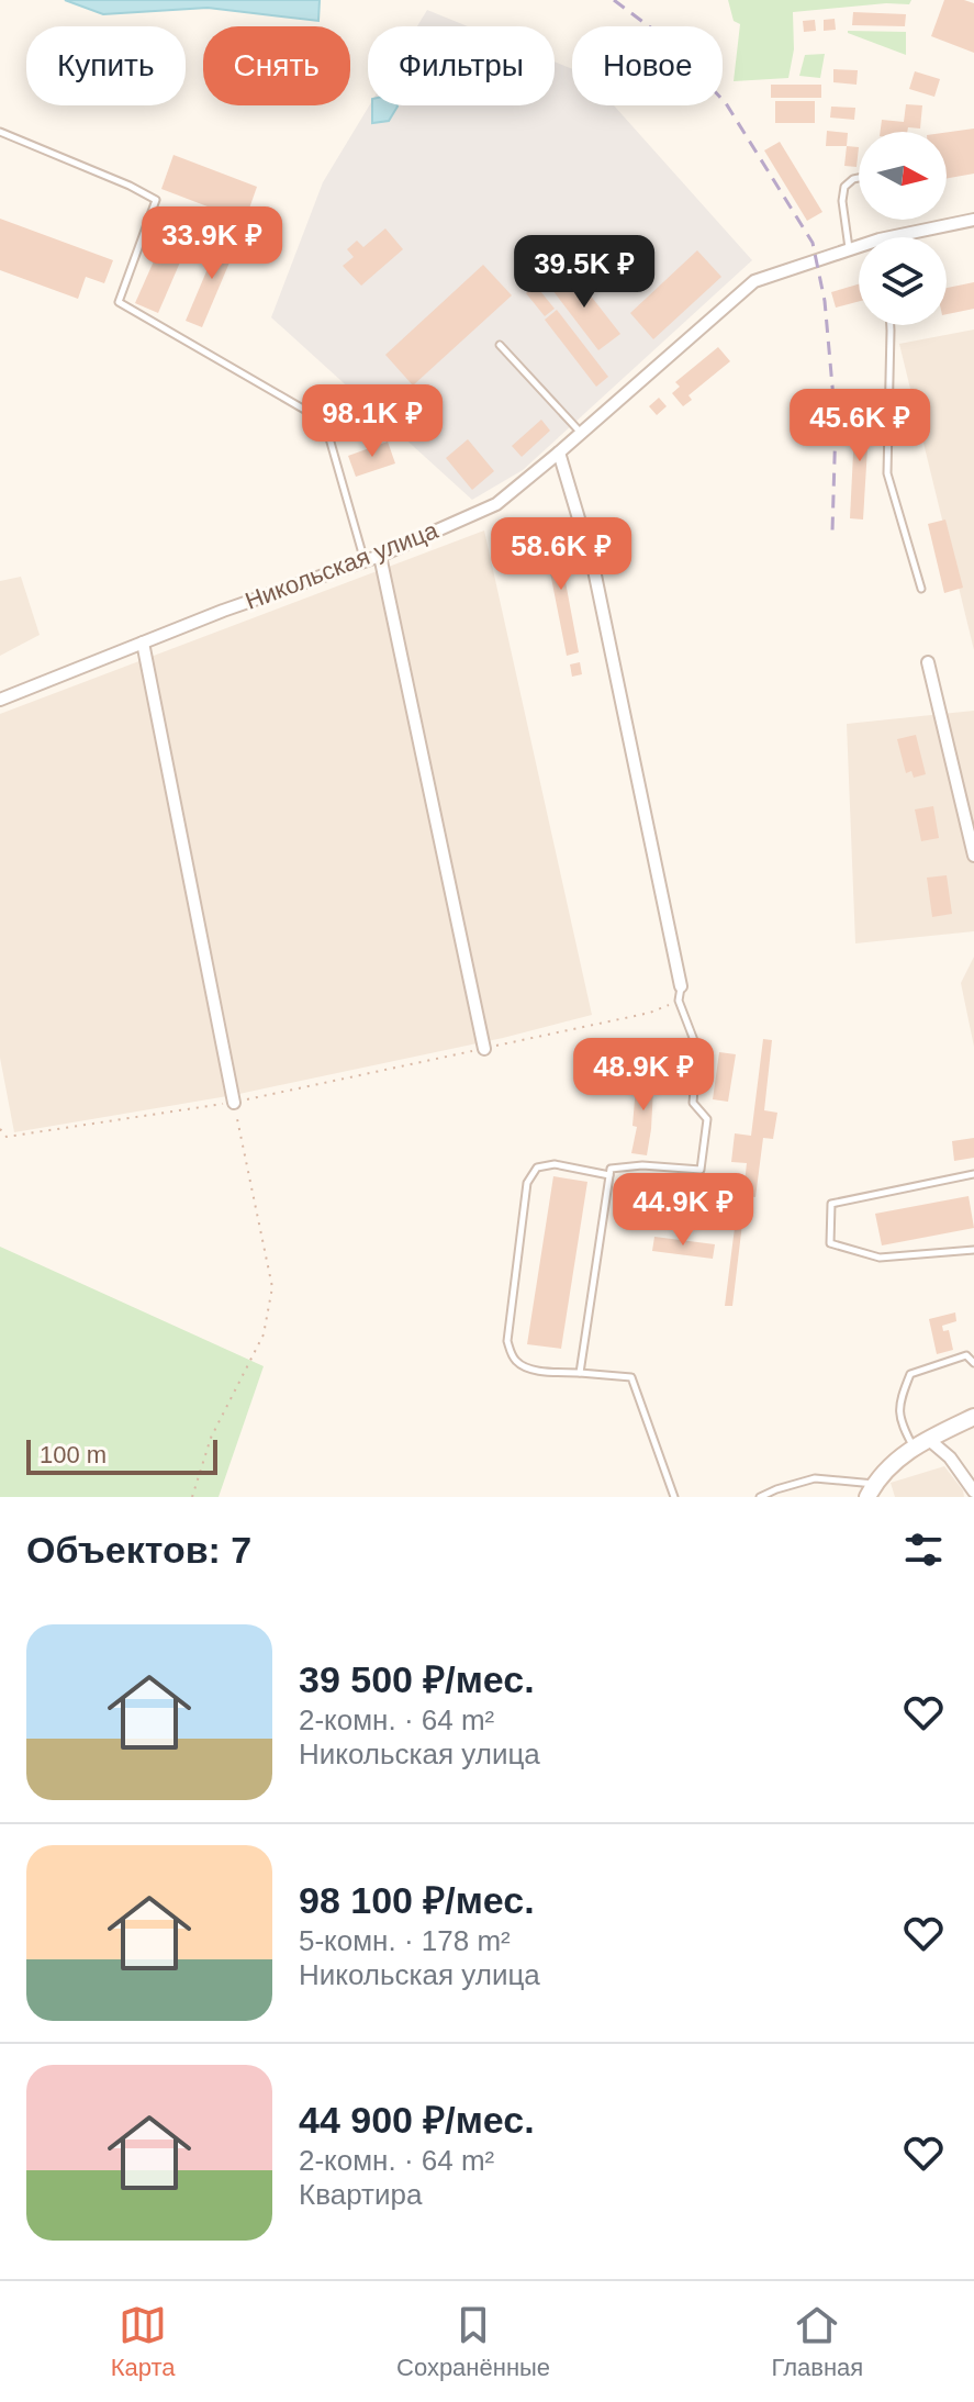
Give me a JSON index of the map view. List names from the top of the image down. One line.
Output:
{"streets":{"street":["Никольская улица"]},"scale_bar":"100 m","north":"right","page":{"chip":["Купить","Снять","Фильтры","Новое"],"price":["33.9K ₽","39.5K ₽","98.1K ₽","45.6K ₽","58.6K ₽","48.9K ₽","44.9K ₽"],"scale":"100 m","heading":"Объектов: 7","list":[{"name":"39 500 ₽/мес.","note":"2-комн. · 64 m² · Никольская улица"},{"name":"98 100 ₽/мес.","note":"5-комн. · 178 m² · Никольская улица"},{"name":"44 900 ₽/мес.","note":"2-комн. · 64 m² · Квартира"}],"tabs":["Карта","Сохранённые","Главная"]}}
